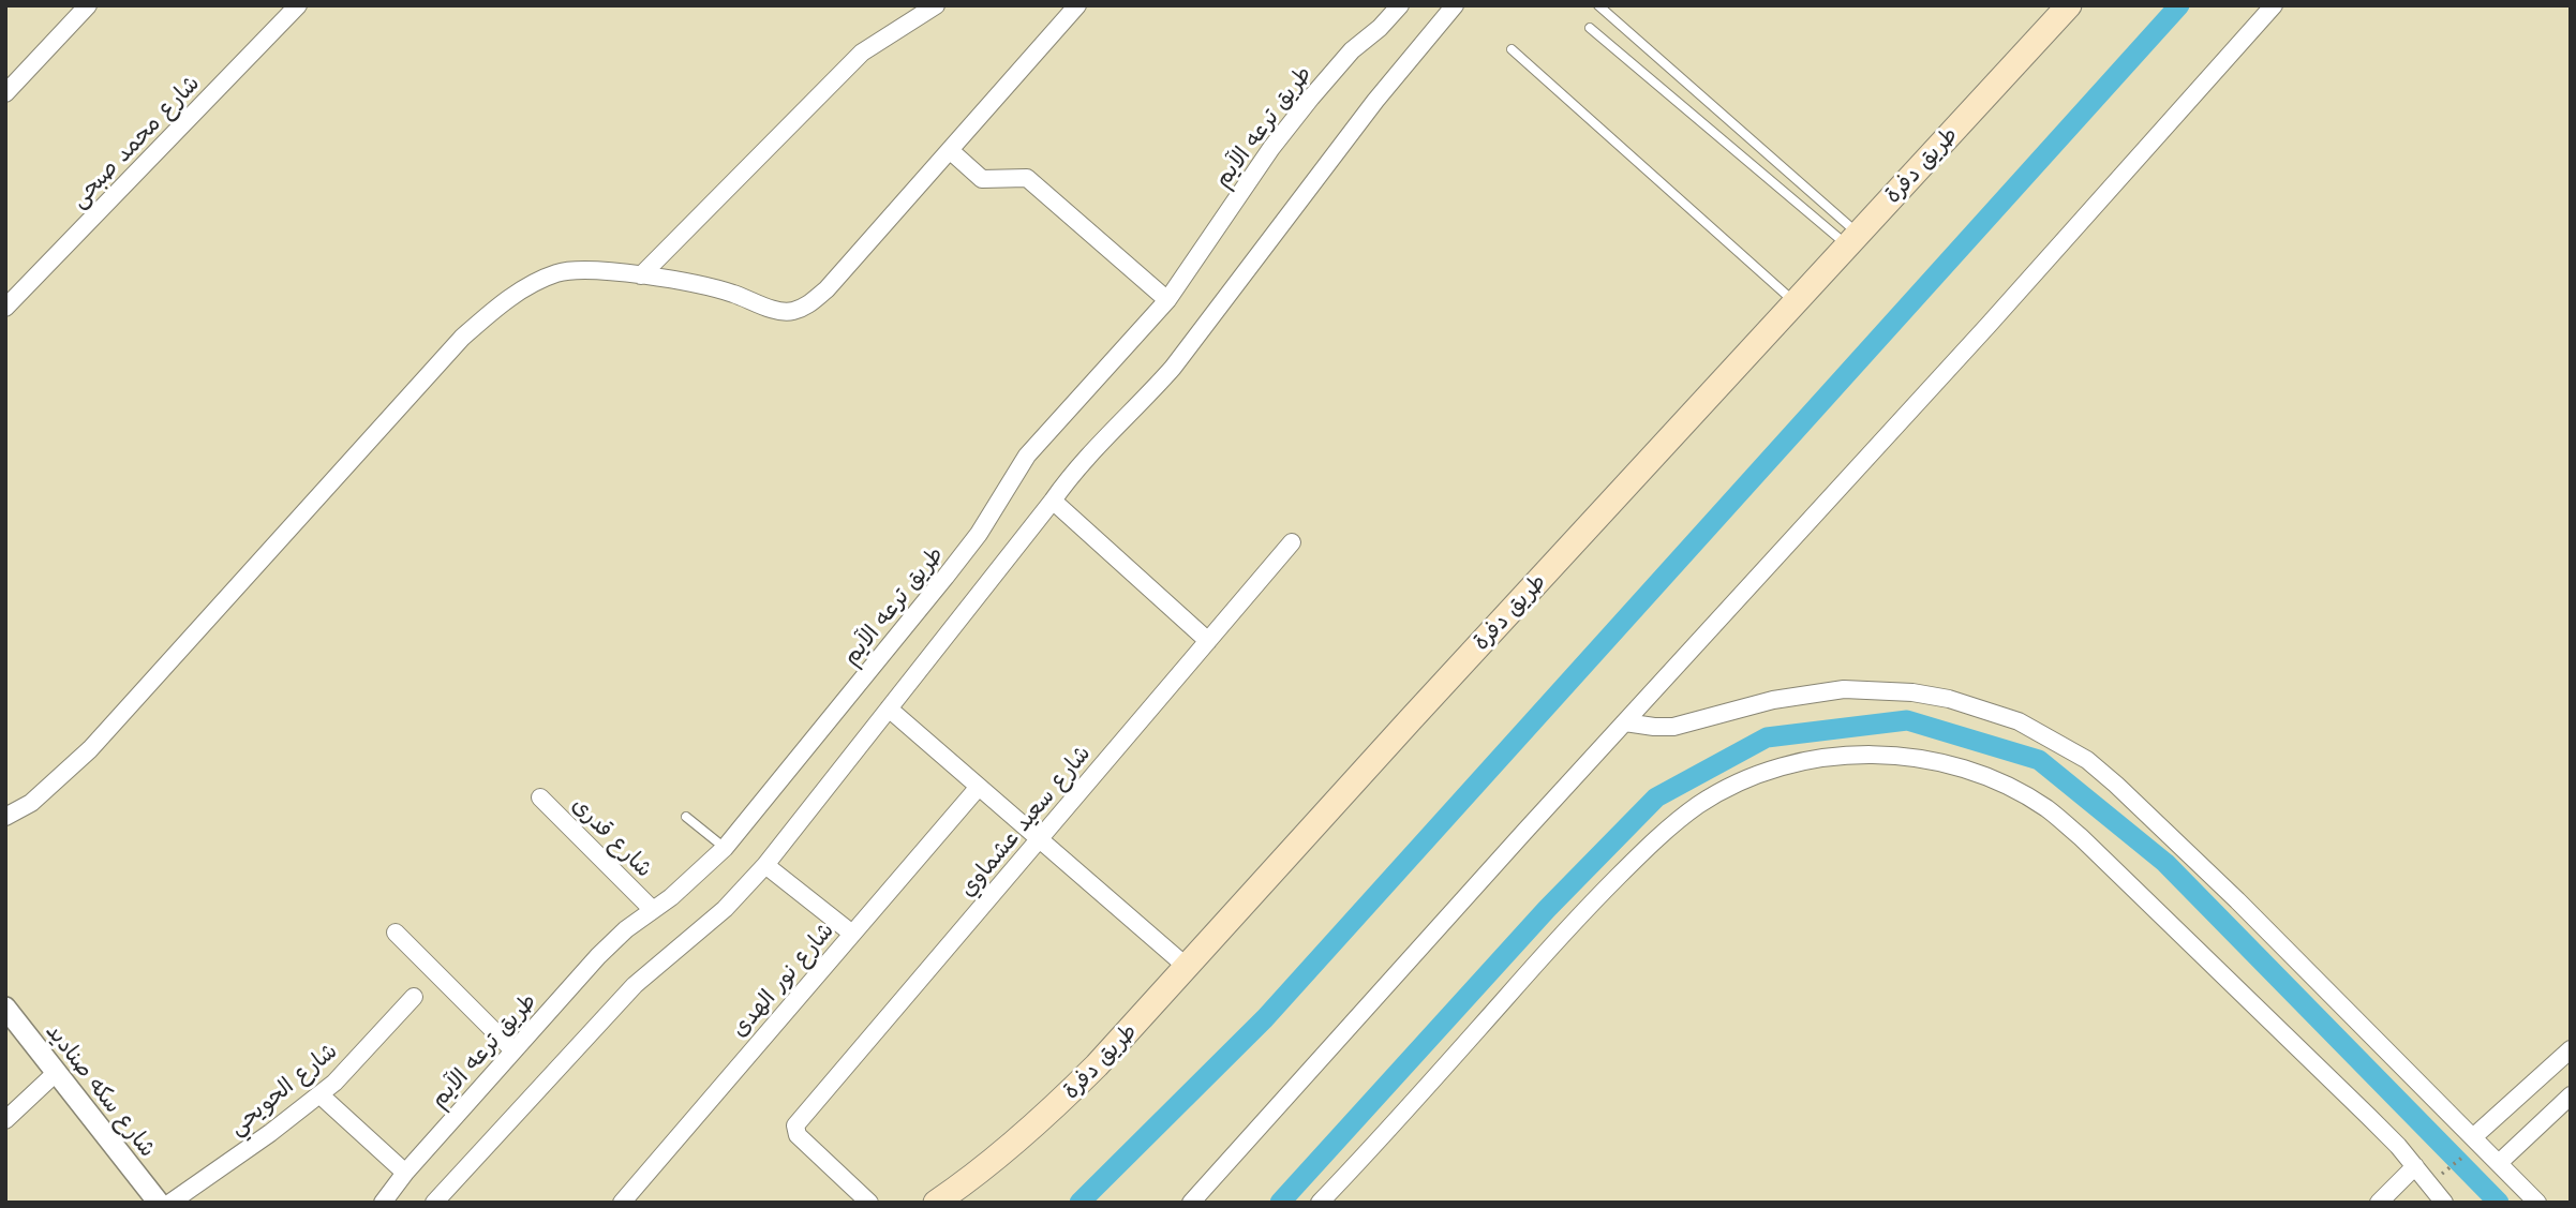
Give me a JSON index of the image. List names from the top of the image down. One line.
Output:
{"streets":{"main road":["طريق دفرة"],"street":["طريق ترعه الآيم","شارع محمد صبحى","شارع سعيد عشماوي","شارع قدرى","شارع نور الهدى","شارع الحويحي","شارع سكه صناديد"]},"crossings":[["طريق ترعه الآيم","شارع قدرى"]]}
